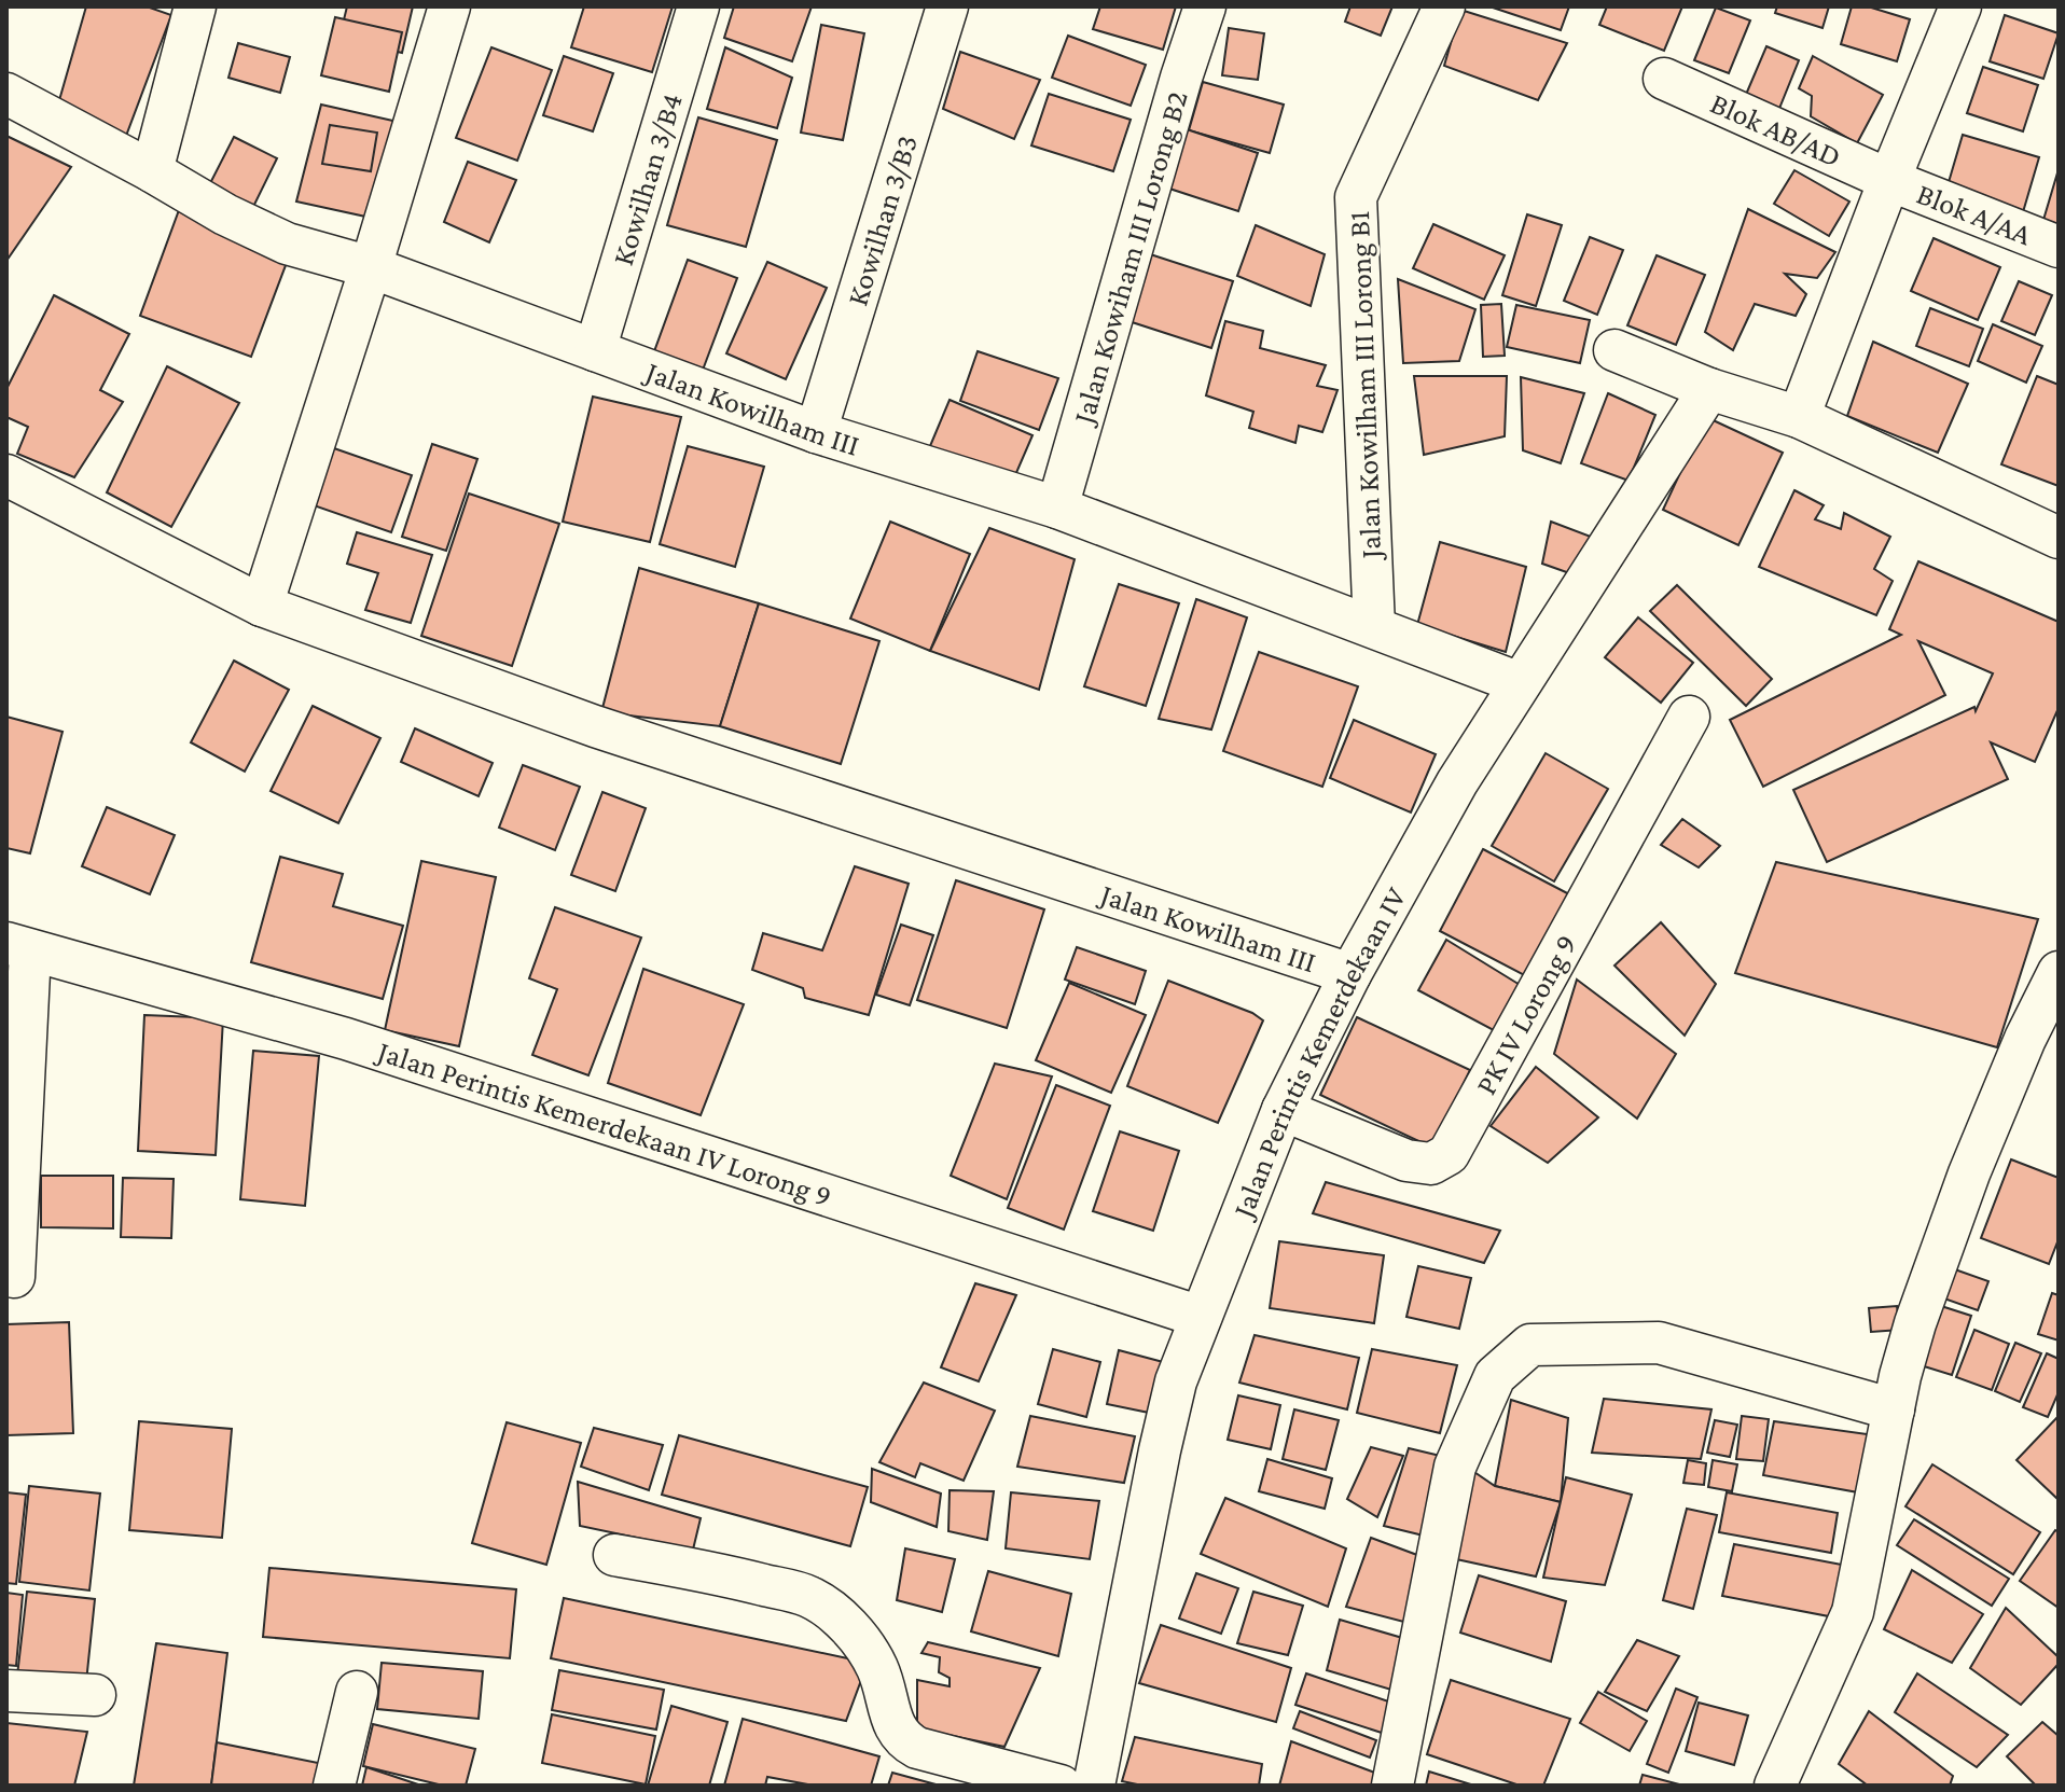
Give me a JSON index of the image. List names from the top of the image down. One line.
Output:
{"streets":{"street":["Blok AB/AD","Kowilhan 3/B4","Blok A/AA","Kowilhan 3/B3","Jalan Kowiham III Lorong B2","Jalan Kowilham III Lorong B1","Jalan Kowilham III","PK IV Lorong 9","Jalan Perintis Kemerdekaan IV","Jalan Perintis Kemerdekaan IV Lorong 9"]},"crossings":[["Blok AB/AD","Blok A/AA"],["Kowilhan 3/B4","Jalan Kowilham III"],["Kowilhan 3/B3","Jalan Kowilham III"],["Jalan Kowiham III Lorong B2","Jalan Kowilham III"],["Jalan Kowilham III Lorong B1","Jalan Kowilham III"],["Jalan Kowilham III","Jalan Perintis Kemerdekaan IV"],["PK IV Lorong 9","Jalan Perintis Kemerdekaan IV"],["Jalan Perintis Kemerdekaan IV","Jalan Perintis Kemerdekaan IV Lorong 9"]]}
